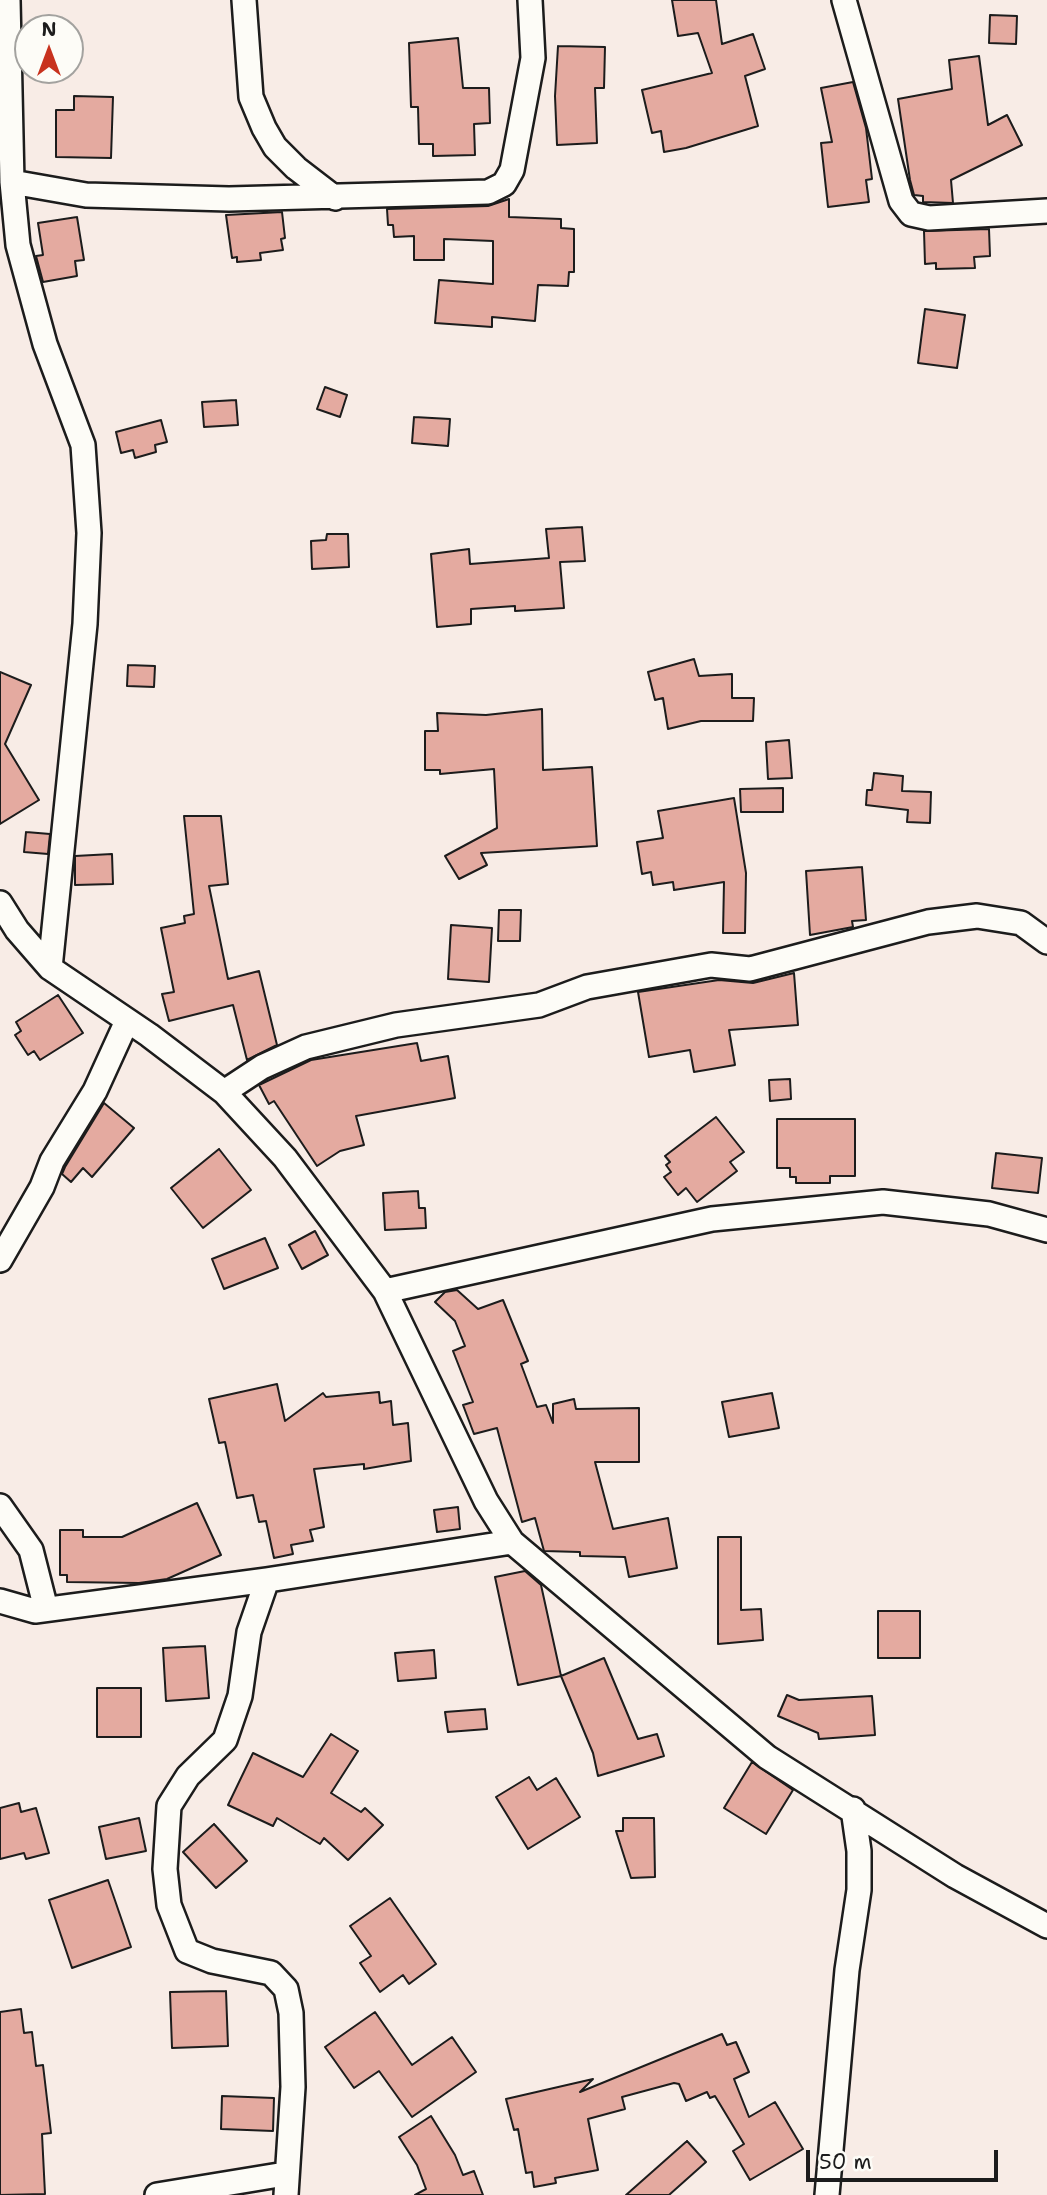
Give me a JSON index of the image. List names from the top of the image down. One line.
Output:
{"scale_bar":"50 m","north":"top"}
